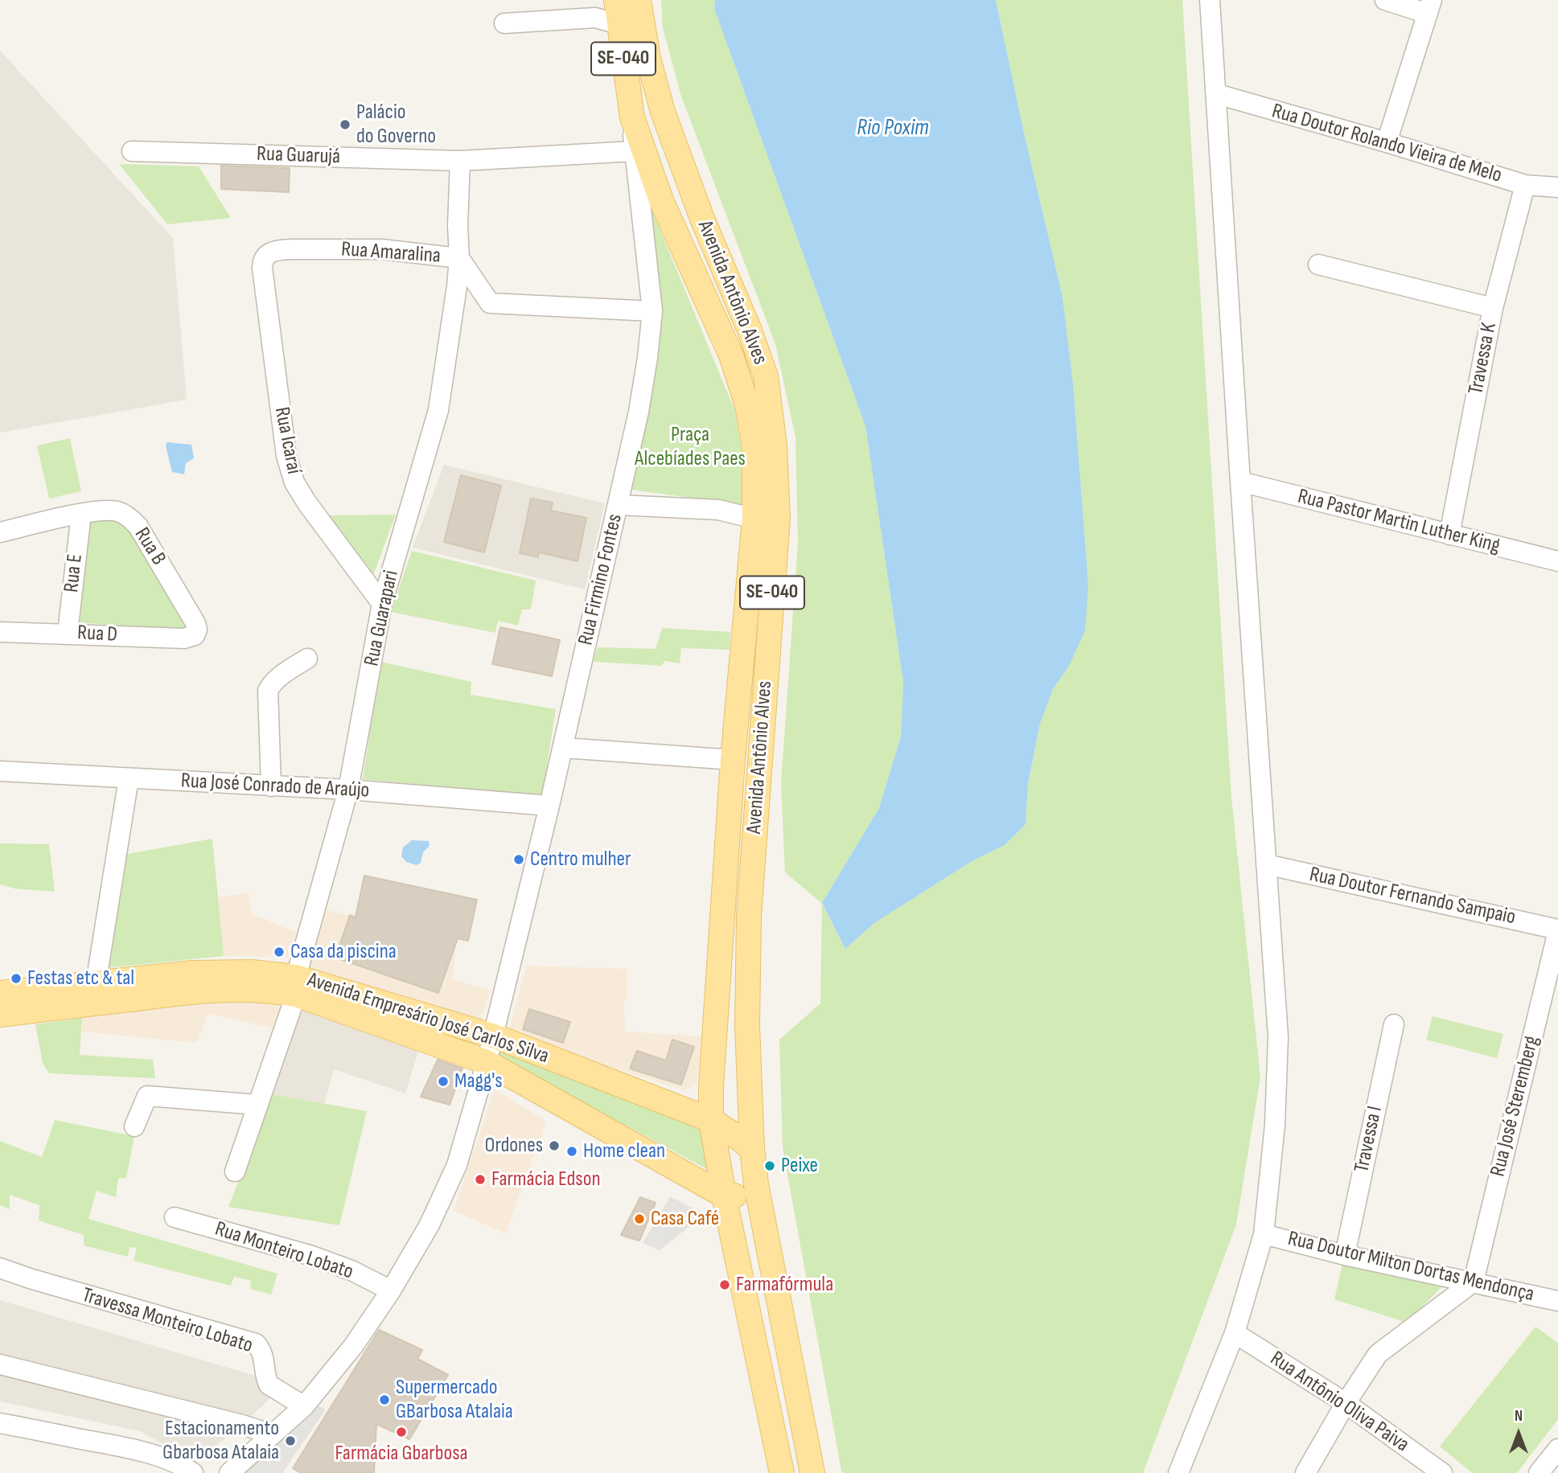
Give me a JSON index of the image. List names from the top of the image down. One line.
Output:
{"streets":{"main road":["SE-040","Avenida Antônio Alves","Avenida Empresário José Carlos Silva"],"street":["Rua Doutor Rolando Vieira de Melo","Rua Guarujá","Rua Amaralina","Travessa K","Rua Icaraí","Rua Pastor Martin Luther King","Rua B","Rua E","Rua Firmino Fontes","Rua Guarapari","Rua D","Rua José Conrado de Araújo","Rua Doutor Fernando Sampaio","Rua José Steremberg","Travessa I","Rua Monteiro Lobato","Rua Doutor Milton Dortas Mendonça","Travessa Monteiro Lobato","Rua Antônio Oliva Paiva"]},"crossings":[["SE-040","Avenida Antônio Alves"],["SE-040","Rua Firmino Fontes"],["Rua Doutor Rolando Vieira de Melo","Travessa K"],["Rua Guarujá","Rua Firmino Fontes"],["Rua Guarujá","Rua Guarapari"],["Rua Amaralina","Rua Icaraí"],["Rua Amaralina","Rua Guarapari"],["Avenida Antônio Alves","Rua Firmino Fontes"],["Avenida Antônio Alves","Avenida Empresário José Carlos Silva"],["Travessa K","Rua Pastor Martin Luther King"],["Rua Icaraí","Rua Guarapari"],["Rua B","Rua E"],["Rua B","Rua D"],["Rua E","Rua D"],["Rua Firmino Fontes","Rua José Conrado de Araújo"],["Rua Firmino Fontes","Avenida Empresário José Carlos Silva"],["Rua Firmino Fontes","Rua Monteiro Lobato"],["Rua Firmino Fontes","Travessa Monteiro Lobato"],["Rua Guarapari","Rua José Conrado de Araújo"],["Rua Guarapari","Avenida Empresário José Carlos Silva"],["Rua Doutor Fernando Sampaio","Rua José Steremberg"],["Rua José Steremberg","Rua Doutor Milton Dortas Mendonça"],["Travessa I","Rua Doutor Milton Dortas Mendonça"]],"water":["Rio Poxim"],"parks":["Praça Alcebíades Paes"],"places":["Palácio do Governo","Centro mulher","Casa da piscina","Festas etc & tal","Magg's","Ordones","Home clean","Peixe","Farmácia Edson","Casa Café","Farmafórmula","Supermercado GBarbosa Atalaia","Farmácia Gbarbosa","Estacionamento Gbarbosa Atalaia"],"north":"top"}
